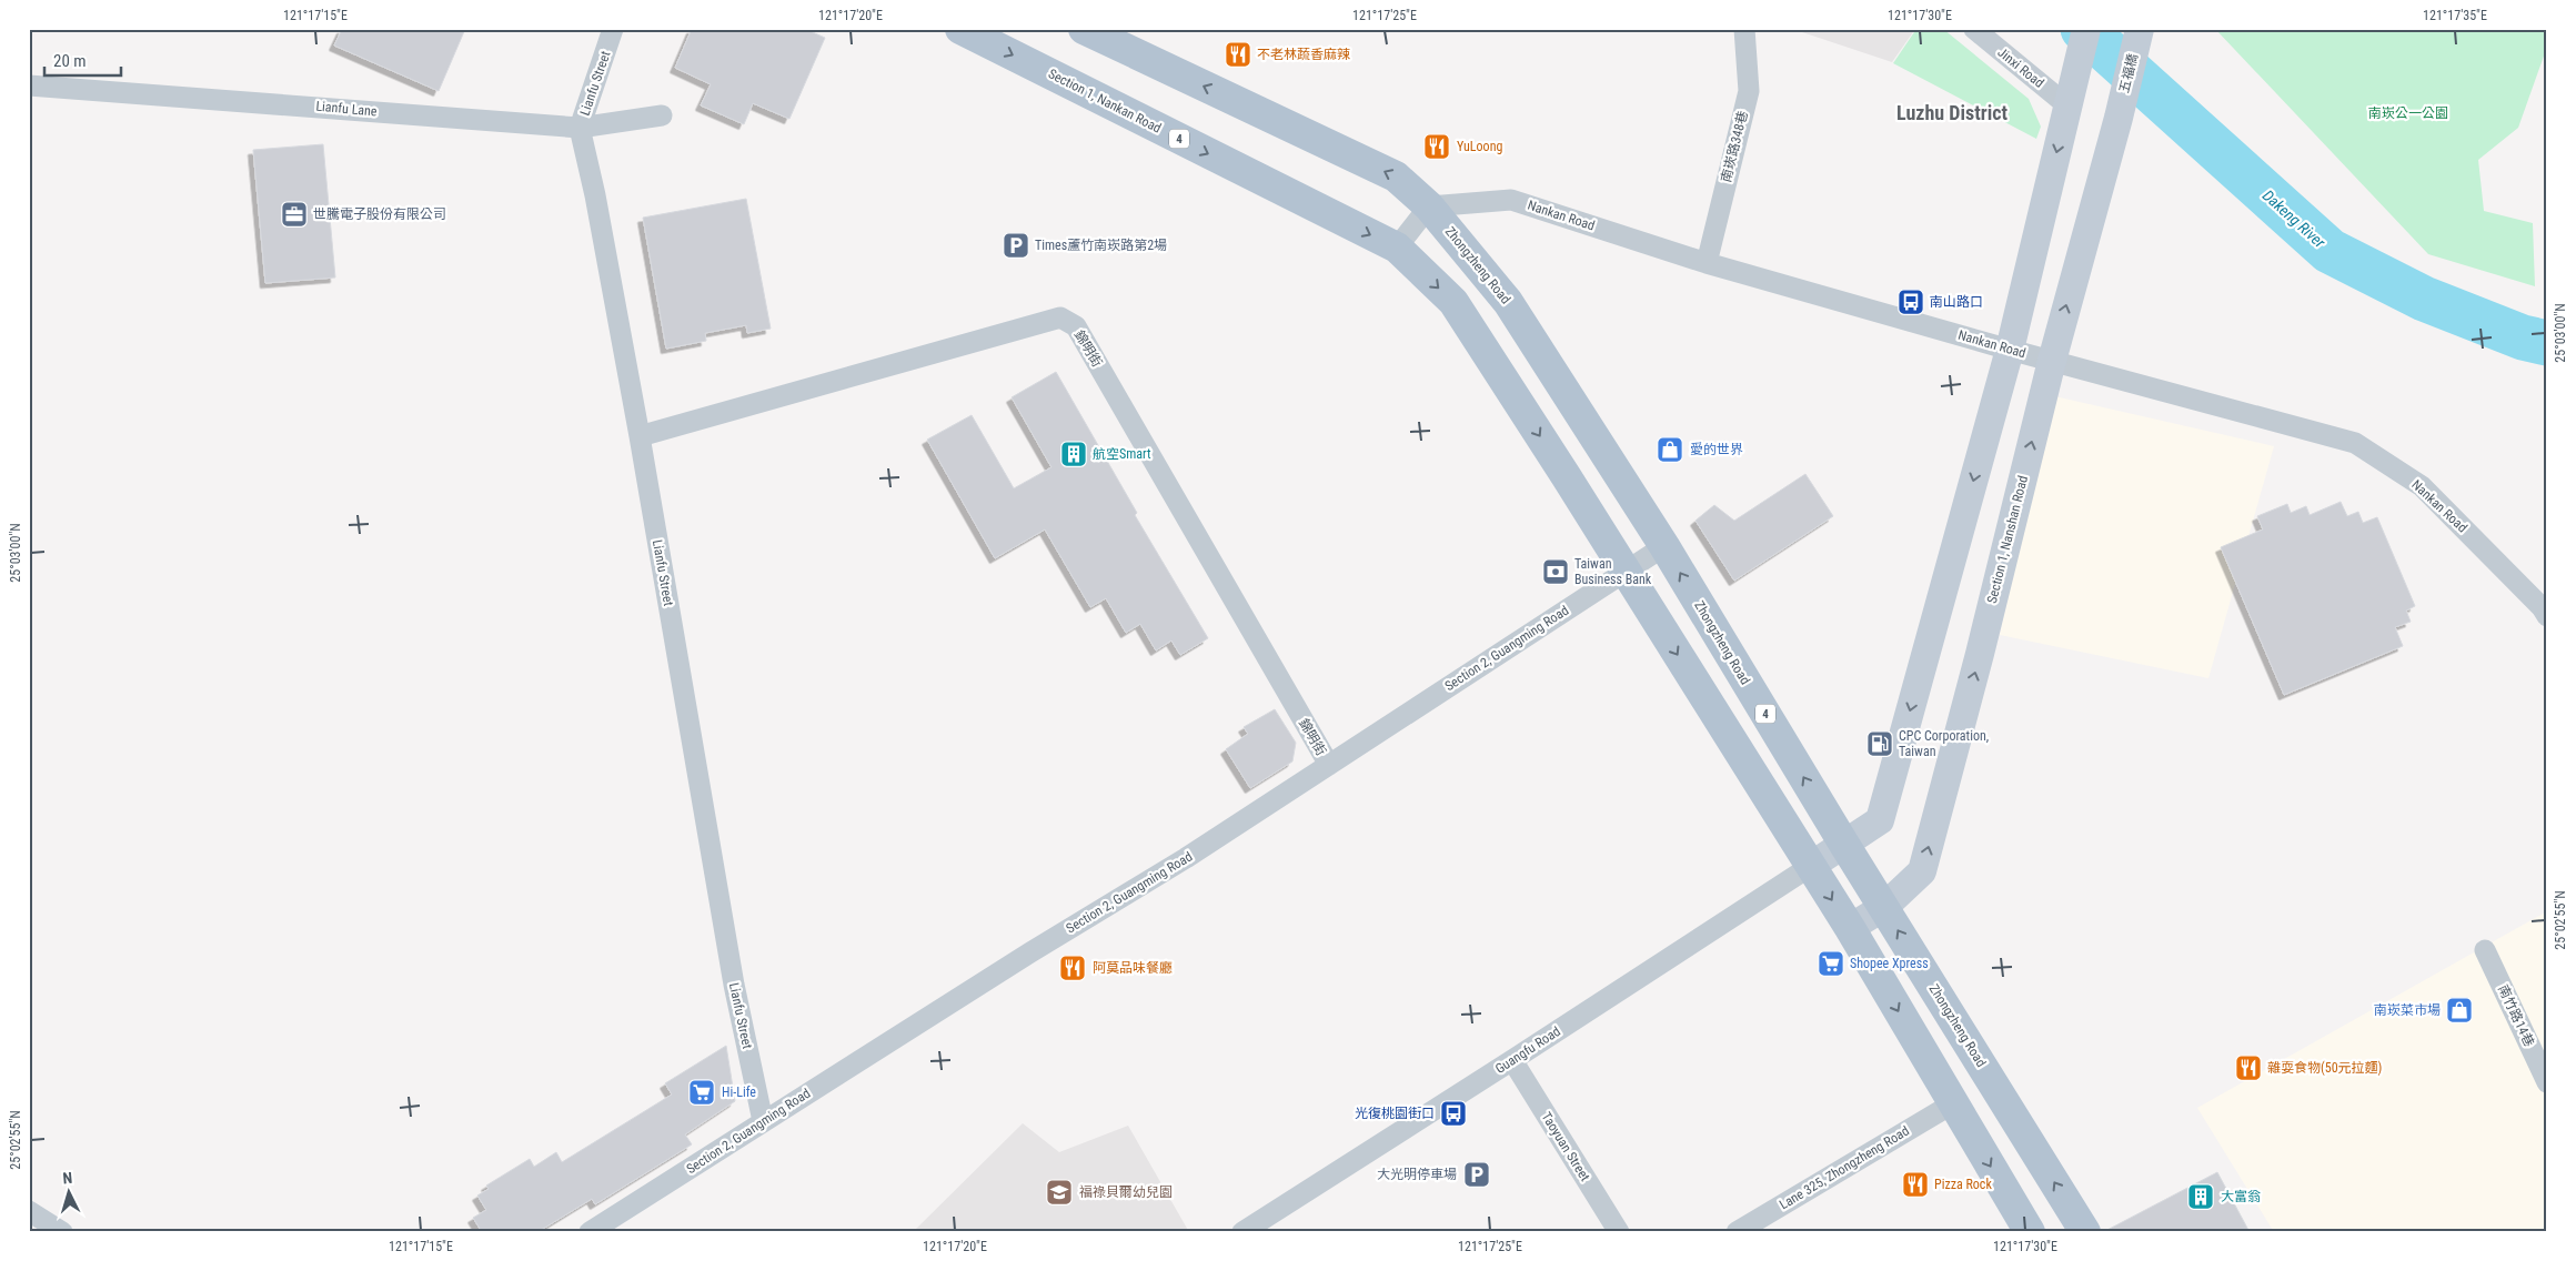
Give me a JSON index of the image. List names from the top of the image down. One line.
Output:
{"streets":{"main road":["Section 1, Nankan Road","4","Zhongzheng Road"],"street":["Jinxi Road","五福橋","Lianfu Street","Lianfu Lane","南崁路348巷","Nankan Road","錦明街","Section 1, Nanshan Road","Section 2, Guangming Road","南竹路14巷","Guangfu Road","Taoyuan Street","Lane 325, Zhongzheng Road"]},"crossings":[["五福橋","Section 1, Nanshan Road"],["Lianfu Street","Lianfu Lane"],["Lianfu Street","錦明街"],["Lianfu Street","Section 2, Guangming Road"],["Section 1, Nankan Road","4"],["4","Nankan Road"],["4","Zhongzheng Road"],["4","Section 1, Nanshan Road"],["4","Section 2, Guangming Road"],["4","Guangfu Road"],["4","Lane 325, Zhongzheng Road"],["南崁路348巷","Nankan Road"],["Nankan Road","Zhongzheng Road"],["Nankan Road","Section 1, Nanshan Road"],["Zhongzheng Road","Section 1, Nanshan Road"],["Zhongzheng Road","Section 2, Guangming Road"],["錦明街","Section 2, Guangming Road"],["Guangfu Road","Taoyuan Street"]],"districts":["Luzhu District"],"water":["Dakeng River"],"parks":["南崁公一公園"],"places":{"restaurant":["不老林蔬香麻辣","YuLoong","阿莫品味餐廳","雜耍食物(50元拉麵)","Pizza Rock"],"office":["世騰電子股份有限公司"],"parking":["Times蘆竹南崁路第2場","大光明停車場"],"bus stop":["南山路口","光復桃園街口"],"shop":["愛的世界","南崁菜市場"],"building":["航空Smart","大富翁"],"bank":["Taiwan Business Bank"],"fuel station":["CPC Corporation, Taiwan"],"supermarket":["Shopee Xpress","Hi-Life"],"school or university":["福祿貝爾幼兒園"]},"scale_bar":"20 m","north":"top","coordinates":["121°17'15\"E","121°17'20\"E","121°17'25\"E","121°17'30\"E","121°17'35\"E","25°03'00\"N","25°02'55\"N"]}
